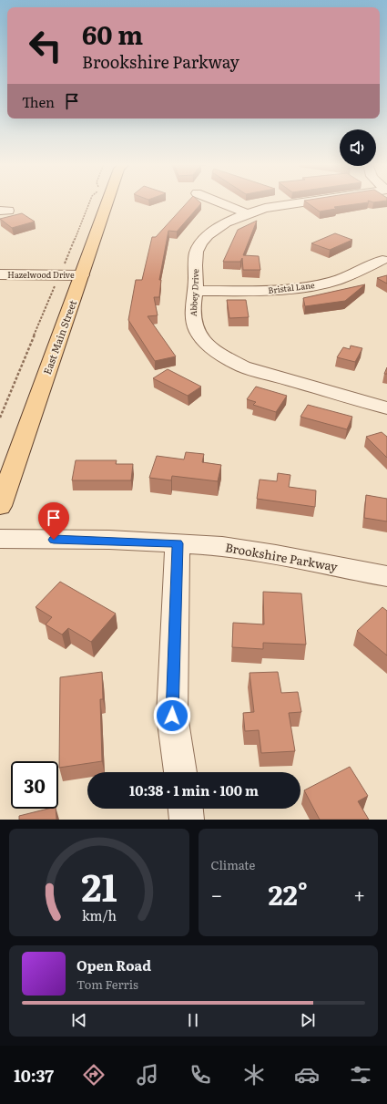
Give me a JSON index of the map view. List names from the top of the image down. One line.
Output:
{"streets":{"main road":["East Main Street"],"street":["Hazelwood Drive","Bristal Lane","Abbey Drive","Brookshire Parkway"]},"crossings":[["Hazelwood Drive","East Main Street"],["Bristal Lane","Abbey Drive"]],"page":{"turn":["60 m","Brookshire Parkway"],"then":"Then","limit":"30","trip":"10:38 · 1 min · 100 m","tile":"Climate","heat":["−","22°","+"],"song":["Open Road","Tom Ferris"],"tabs":"10:37","gauge":["21","km/h"]}}
